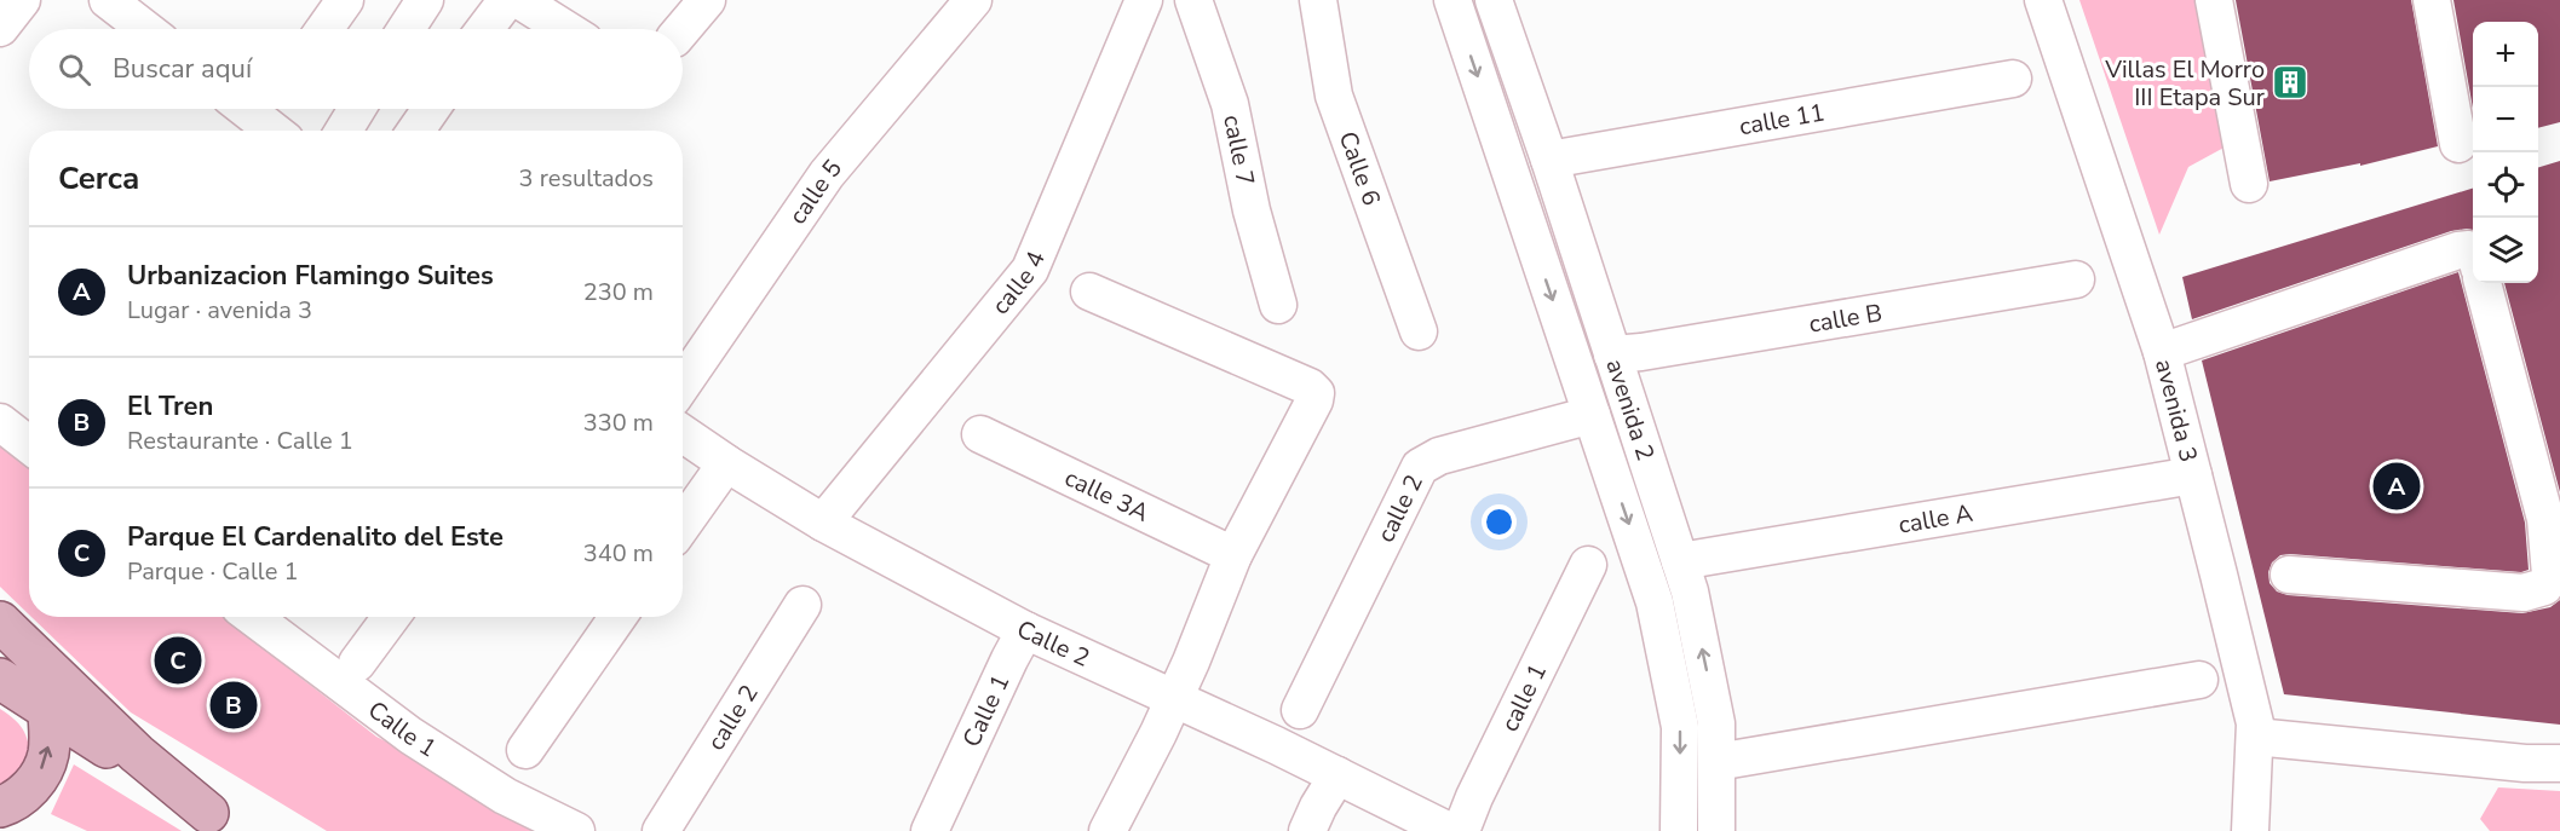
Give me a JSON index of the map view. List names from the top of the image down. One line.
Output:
{"streets":{"street":["calle 11","calle 7","Calle 6","calle 5","calle 4","calle B","avenida 2","avenida 3","calle 3A","calle 2","calle A","Calle 2","calle 1","Calle 1"]},"crossings":[["calle 11","avenida 2"],["calle 4","Calle 2"],["calle B","avenida 2"],["avenida 2","calle A"],["avenida 3","calle A"],["Calle 2","Calle 1"]],"places":{"building":["Villas El Morro III Etapa Sur"]},"page":{"map_buttons":["+","−"],"search":"Buscar aquí","heading":["Cerca","3 resultados"],"list":[{"mark":"A","name":"Urbanizacion Flamingo Suites","note":"Lugar · avenida 3","value":"230 m"},{"mark":"B","name":"El Tren","note":"Restaurante · Calle 1","value":"330 m"},{"mark":"C","name":"Parque El Cardenalito del Este","note":"Parque · Calle 1","value":"340 m"}],"pins":["A","C","B"]}}
